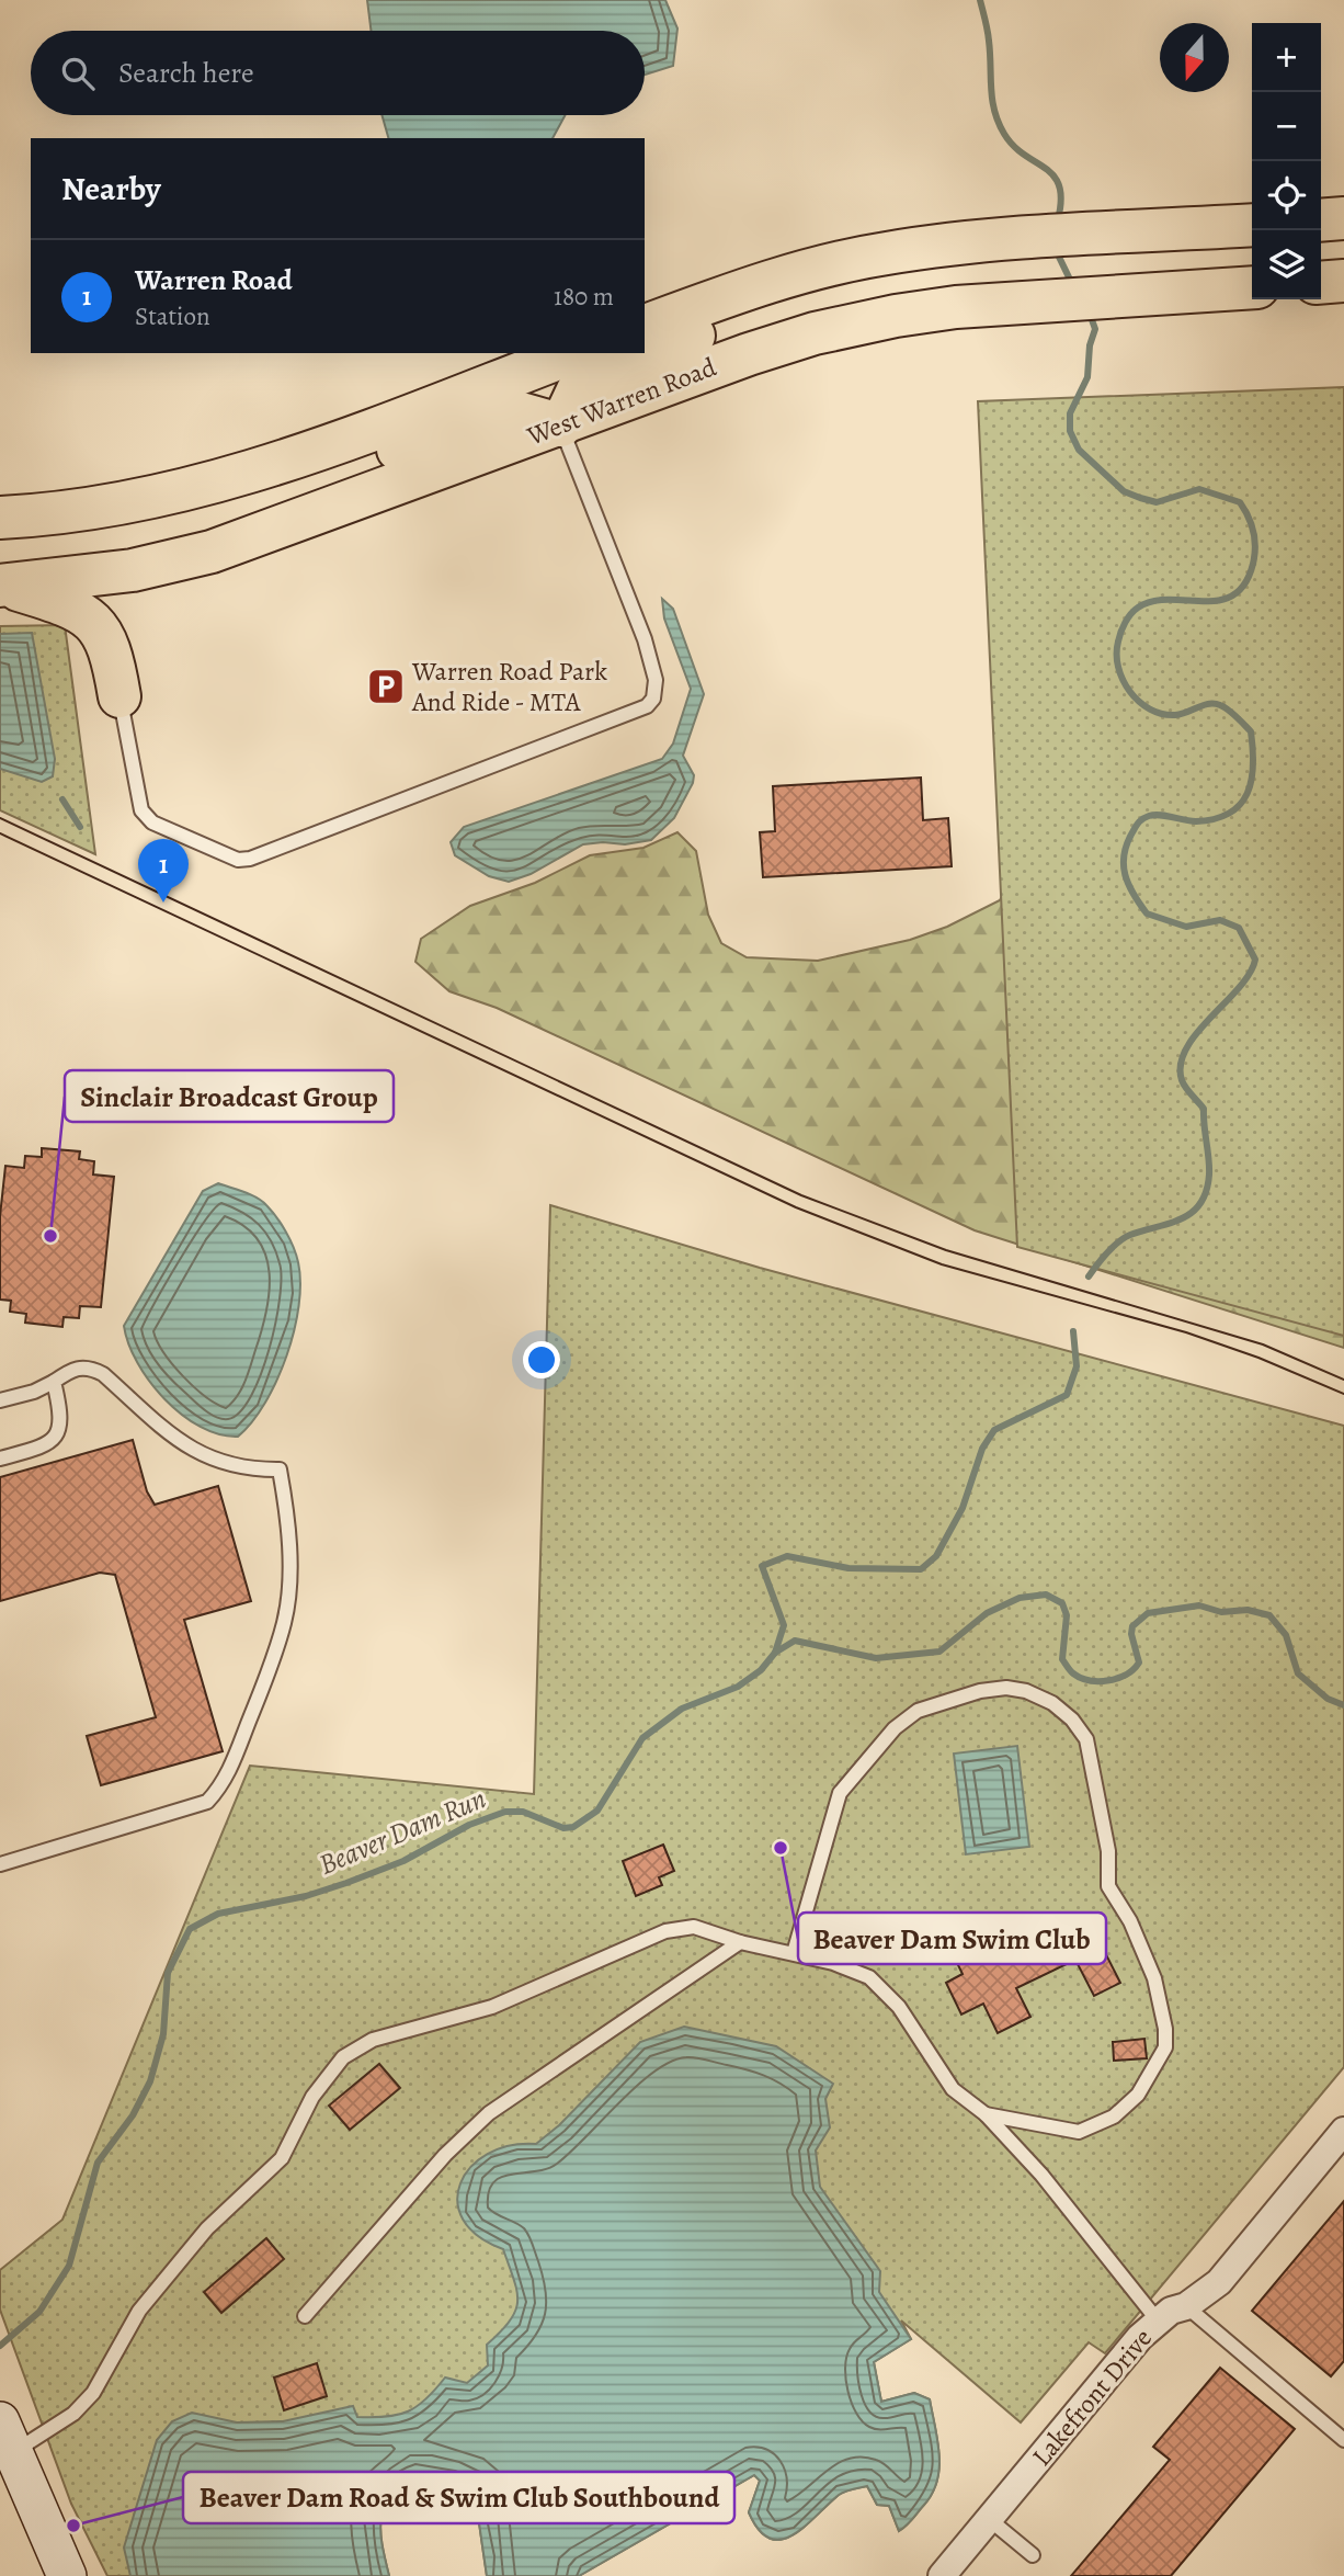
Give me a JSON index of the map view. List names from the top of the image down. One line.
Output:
{"streets":{"main road":["West Warren Road"],"street":["Lakefront Drive"]},"water":["Beaver Dam Run"],"places":{"parking":["Warren Road Park And Ride - MTA"],"other":["Sinclair Broadcast Group","Beaver Dam Swim Club","Beaver Dam Road & Swim Club Southbound"]},"north":"bottom","page":{"map_buttons":["+","−"],"search":"Search here","heading":"Nearby","list":[{"mark":"1","name":"Warren Road","note":"Station","value":"180 m"}],"pins":"1"}}
